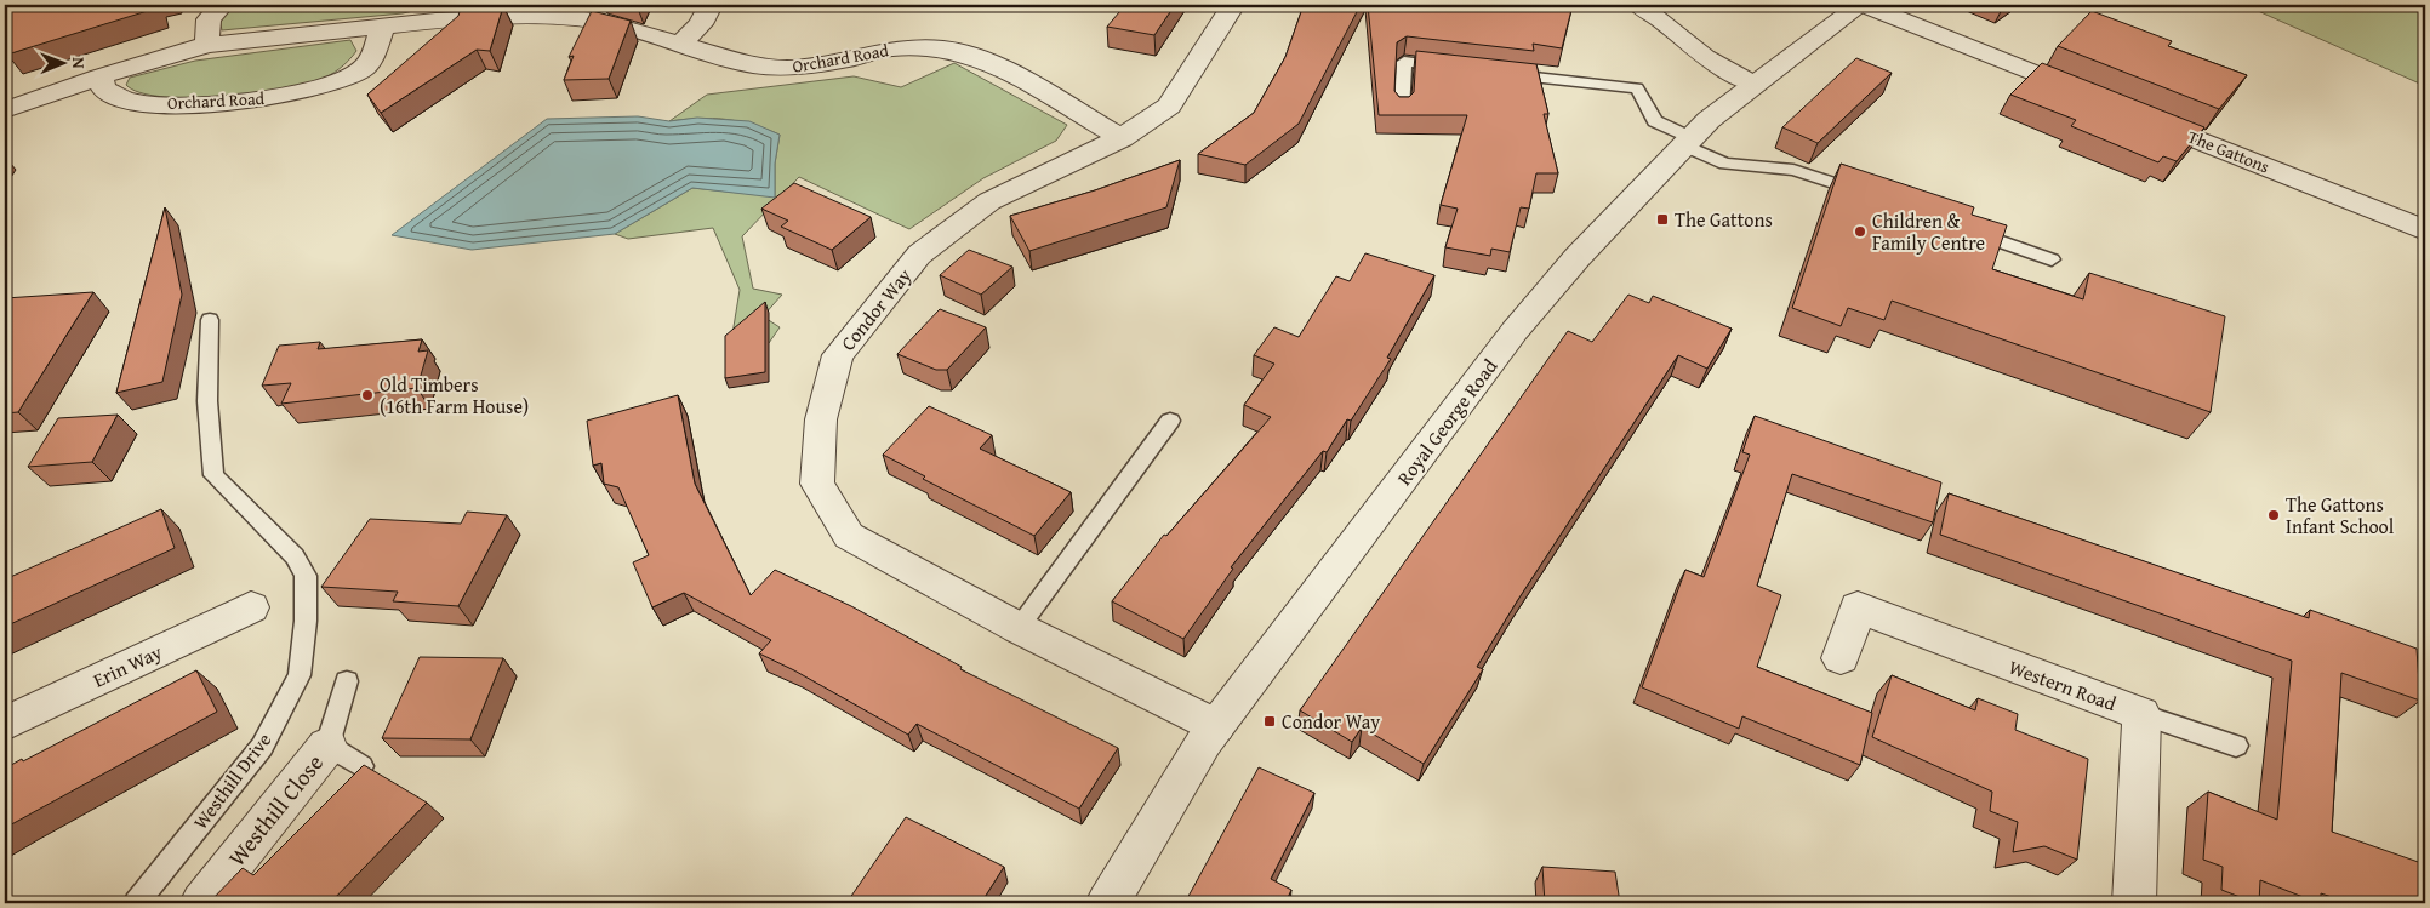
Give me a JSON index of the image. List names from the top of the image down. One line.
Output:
{"streets":{"street":["Orchard Road","The Gattons","Condor Way","Royal George Road","Erin Way","Western Road","Westhill Close"],"lane":["Westhill Drive"]},"crossings":[["Orchard Road","Condor Way"],["Condor Way","Royal George Road"]],"places":{"transit":["The Gattons","Condor Way"],"other":["Children & Family Centre","Old Timbers (16th Farm House)","The Gattons Infant School"]},"north":"right"}
